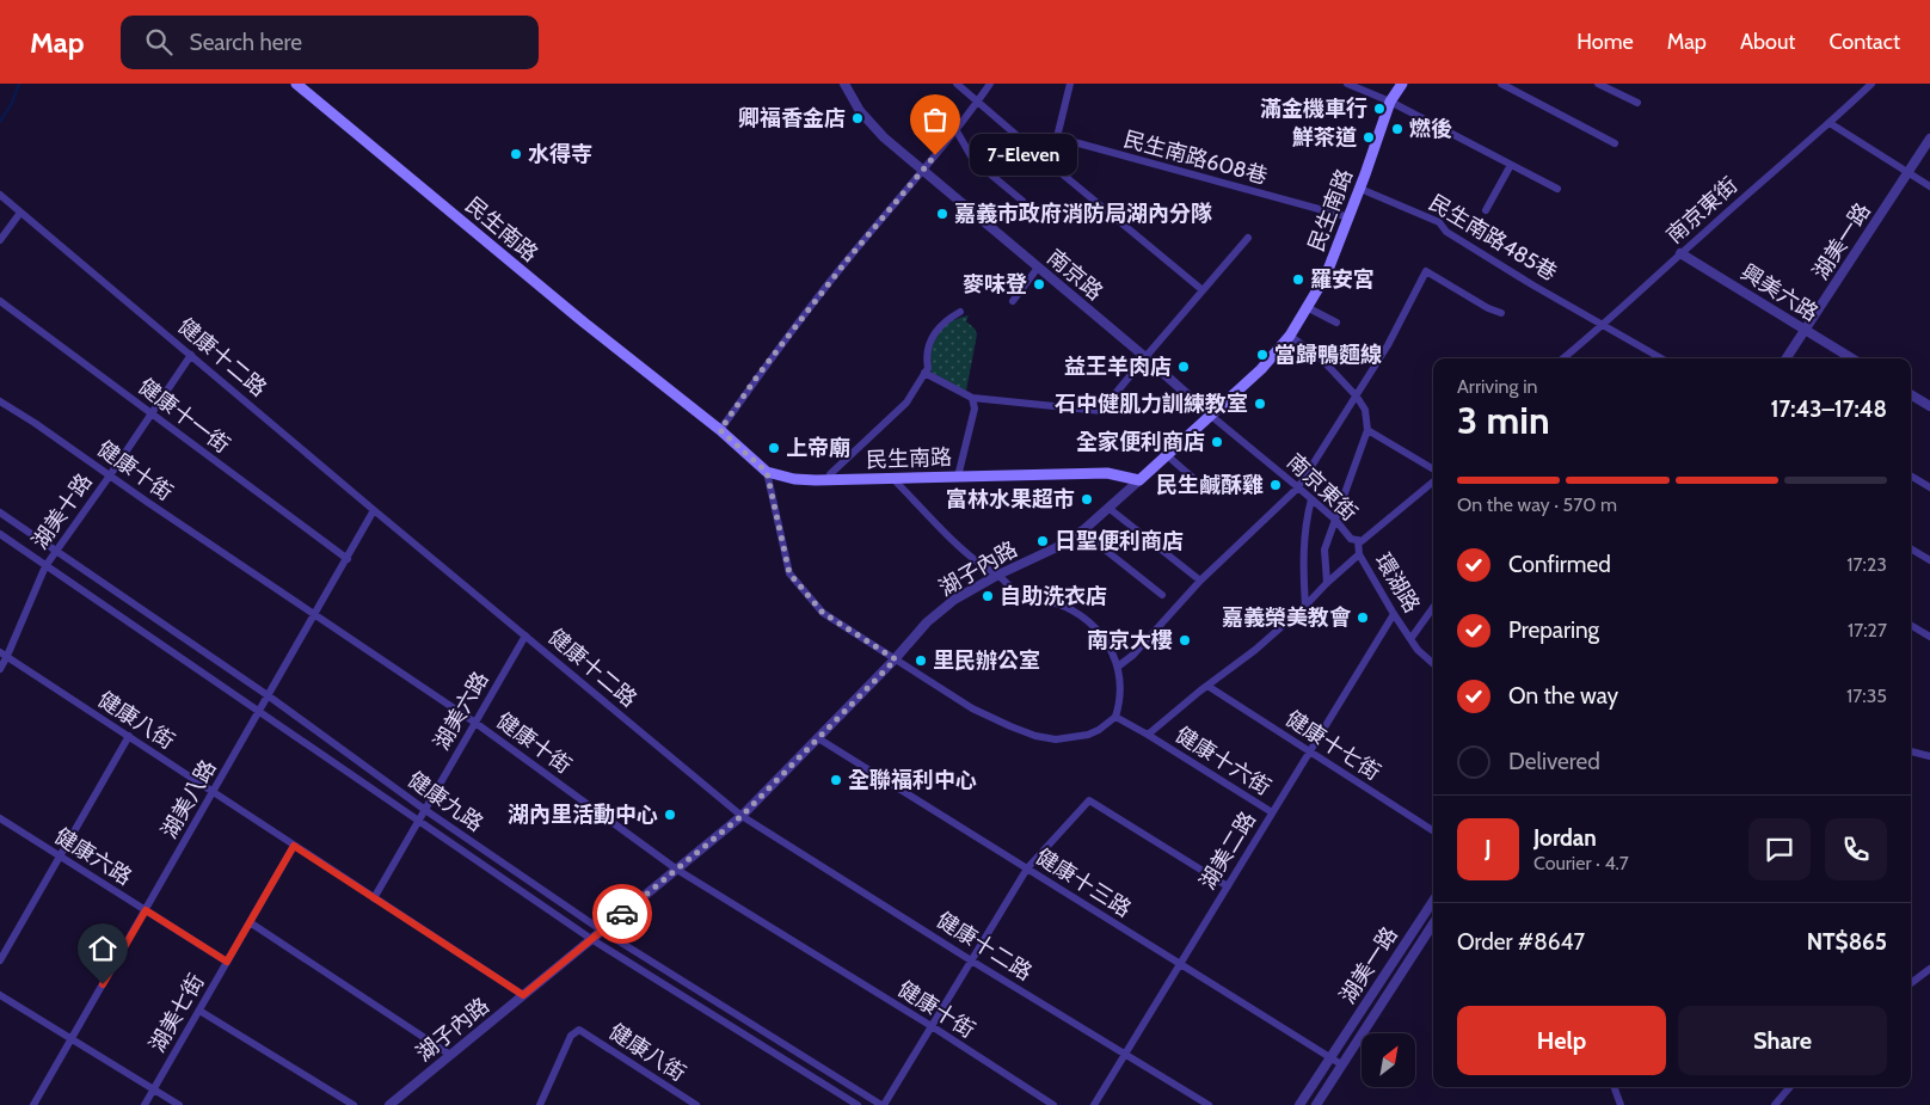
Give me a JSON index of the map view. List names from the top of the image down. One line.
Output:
{"streets":{"main road":["民生南路"],"street":["民生南路608巷","南京東街","民生南路485巷","湖美一路","南京路","興美六路","健康十二路","健康十一街","健康十街","湖美十路","湖子內路","環湖路","湖美六路","健康八街","健康十七街","健康十六街","湖美八路","健康九路","湖美二路","健康六路","健康十三路","湖美七街"]},"crossings":[["民生南路608巷","民生南路"],["民生南路","南京東街"],["民生南路","民生南路485巷"],["民生南路","南京路"],["民生南路","湖子內路"],["南京東街","民生南路485巷"],["南京東街","南京路"],["南京東街","興美六路"],["南京東街","環湖路"],["湖美一路","興美六路"],["湖美一路","健康十三路"],["健康十二路","湖美十路"],["健康十二路","湖子內路"],["健康十二路","湖美六路"],["健康十二路","湖美八路"],["健康十二路","湖美二路"],["健康十一街","湖美十路"],["健康十一街","湖美八路"],["健康十街","湖美十路"],["健康十街","湖子內路"],["健康十街","湖美六路"],["健康十街","湖美八路"],["湖美十路","健康八街"],["湖美十路","健康九路"],["湖子內路","健康八街"],["湖子內路","健康九路"],["湖子內路","健康十三路"],["環湖路","健康十六街"],["環湖路","湖美二路"],["湖美六路","健康八街"],["湖美六路","健康九路"],["健康八街","湖美八路"],["健康八街","湖美七街"],["健康十七街","健康十六街"],["健康十七街","湖美二路"],["健康十六街","湖美二路"],["湖美八路","健康九路"],["湖美八路","健康六路"],["湖美二路","健康十三路"],["健康六路","湖美七街"]],"places":["滿金機車行","卿福香金店","燃後","鮮茶道","水得寺","7-Eleven","嘉義市政府消防局湖內分隊","羅安宮","麥味登","當歸鴨麵線","益王羊肉店","石中健肌力訓練教室","全家便利商店","上帝廟","民生鹹酥雞","富林水果超市","日聖便利商店","自助洗衣店","嘉義榮美教會","南京大樓","里民辦公室","全聯福利中心","湖內里活動中心"],"north":"top right","page":{"header":"Map","search":"Search here","nav":["Home","Map","About","Contact"],"bubble":"7-Eleven","heading":["3 min","Arriving in","17:43–17:48"],"panel":["Jordan","Courier · 4.7","Order #8647","NT$865"],"bar":"On the way · 570 m","list":[["Confirmed","17:23"],["Preparing","17:27"],["On the way","17:35"],"Delivered"],"round":"J","buttons":["Help","Share"]}}
